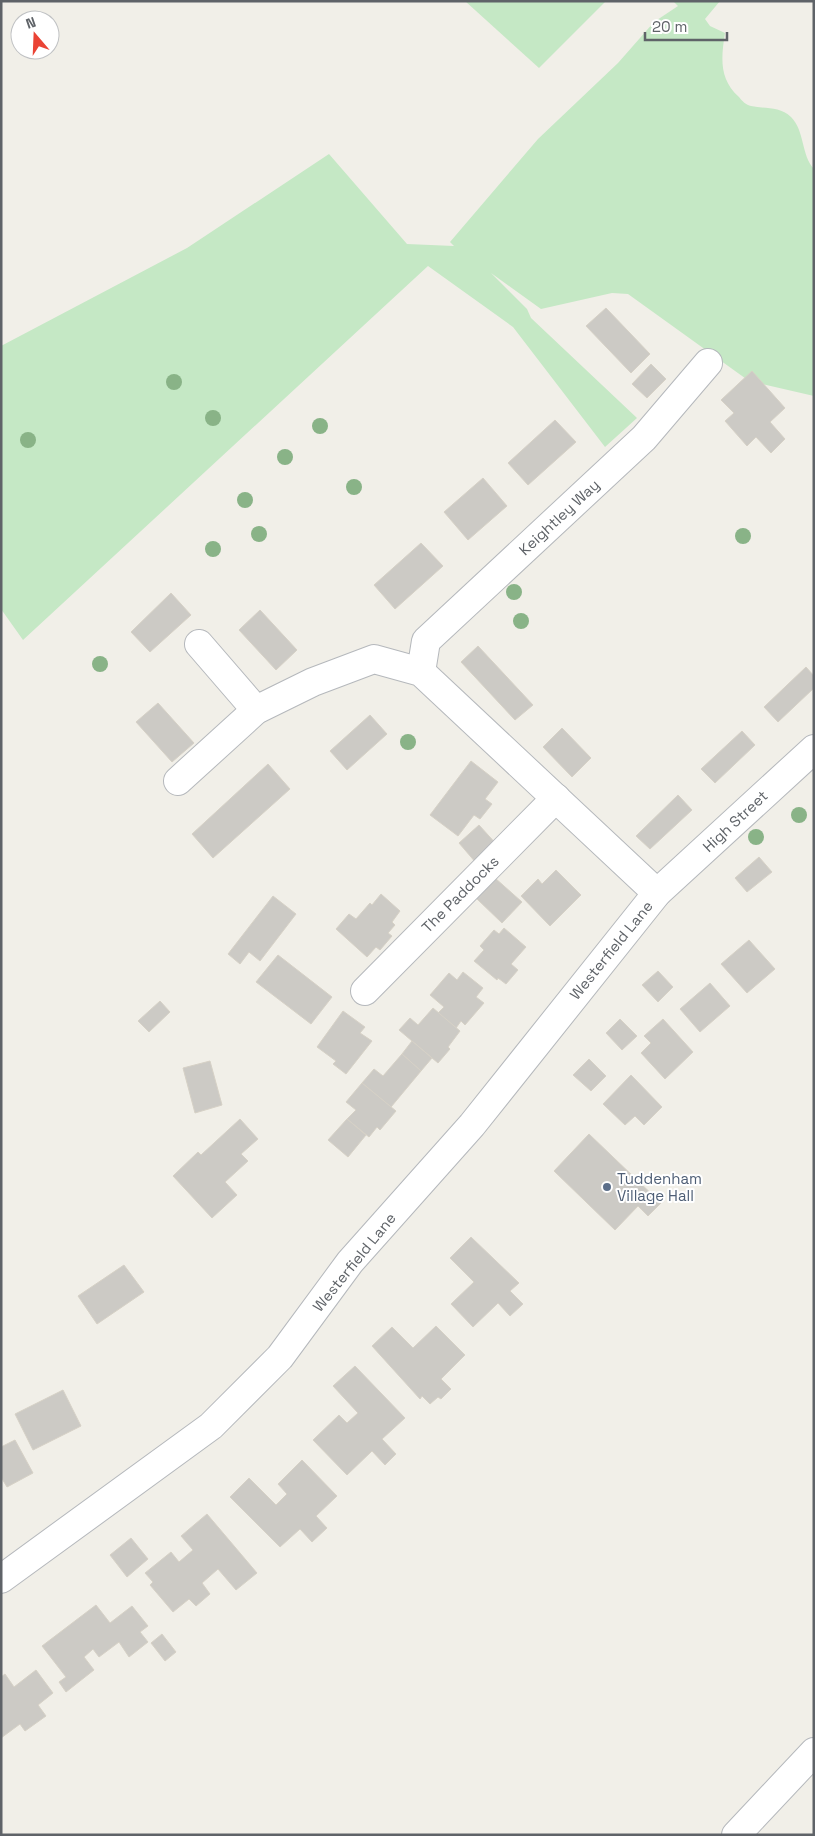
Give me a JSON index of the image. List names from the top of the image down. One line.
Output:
{"streets":{"street":["Keightley Way","High Street","The Paddocks","Westerfield Lane"]},"crossings":[["High Street","Westerfield Lane"]],"places":["Tuddenham Village Hall"],"scale_bar":"20 m","north":"top"}
